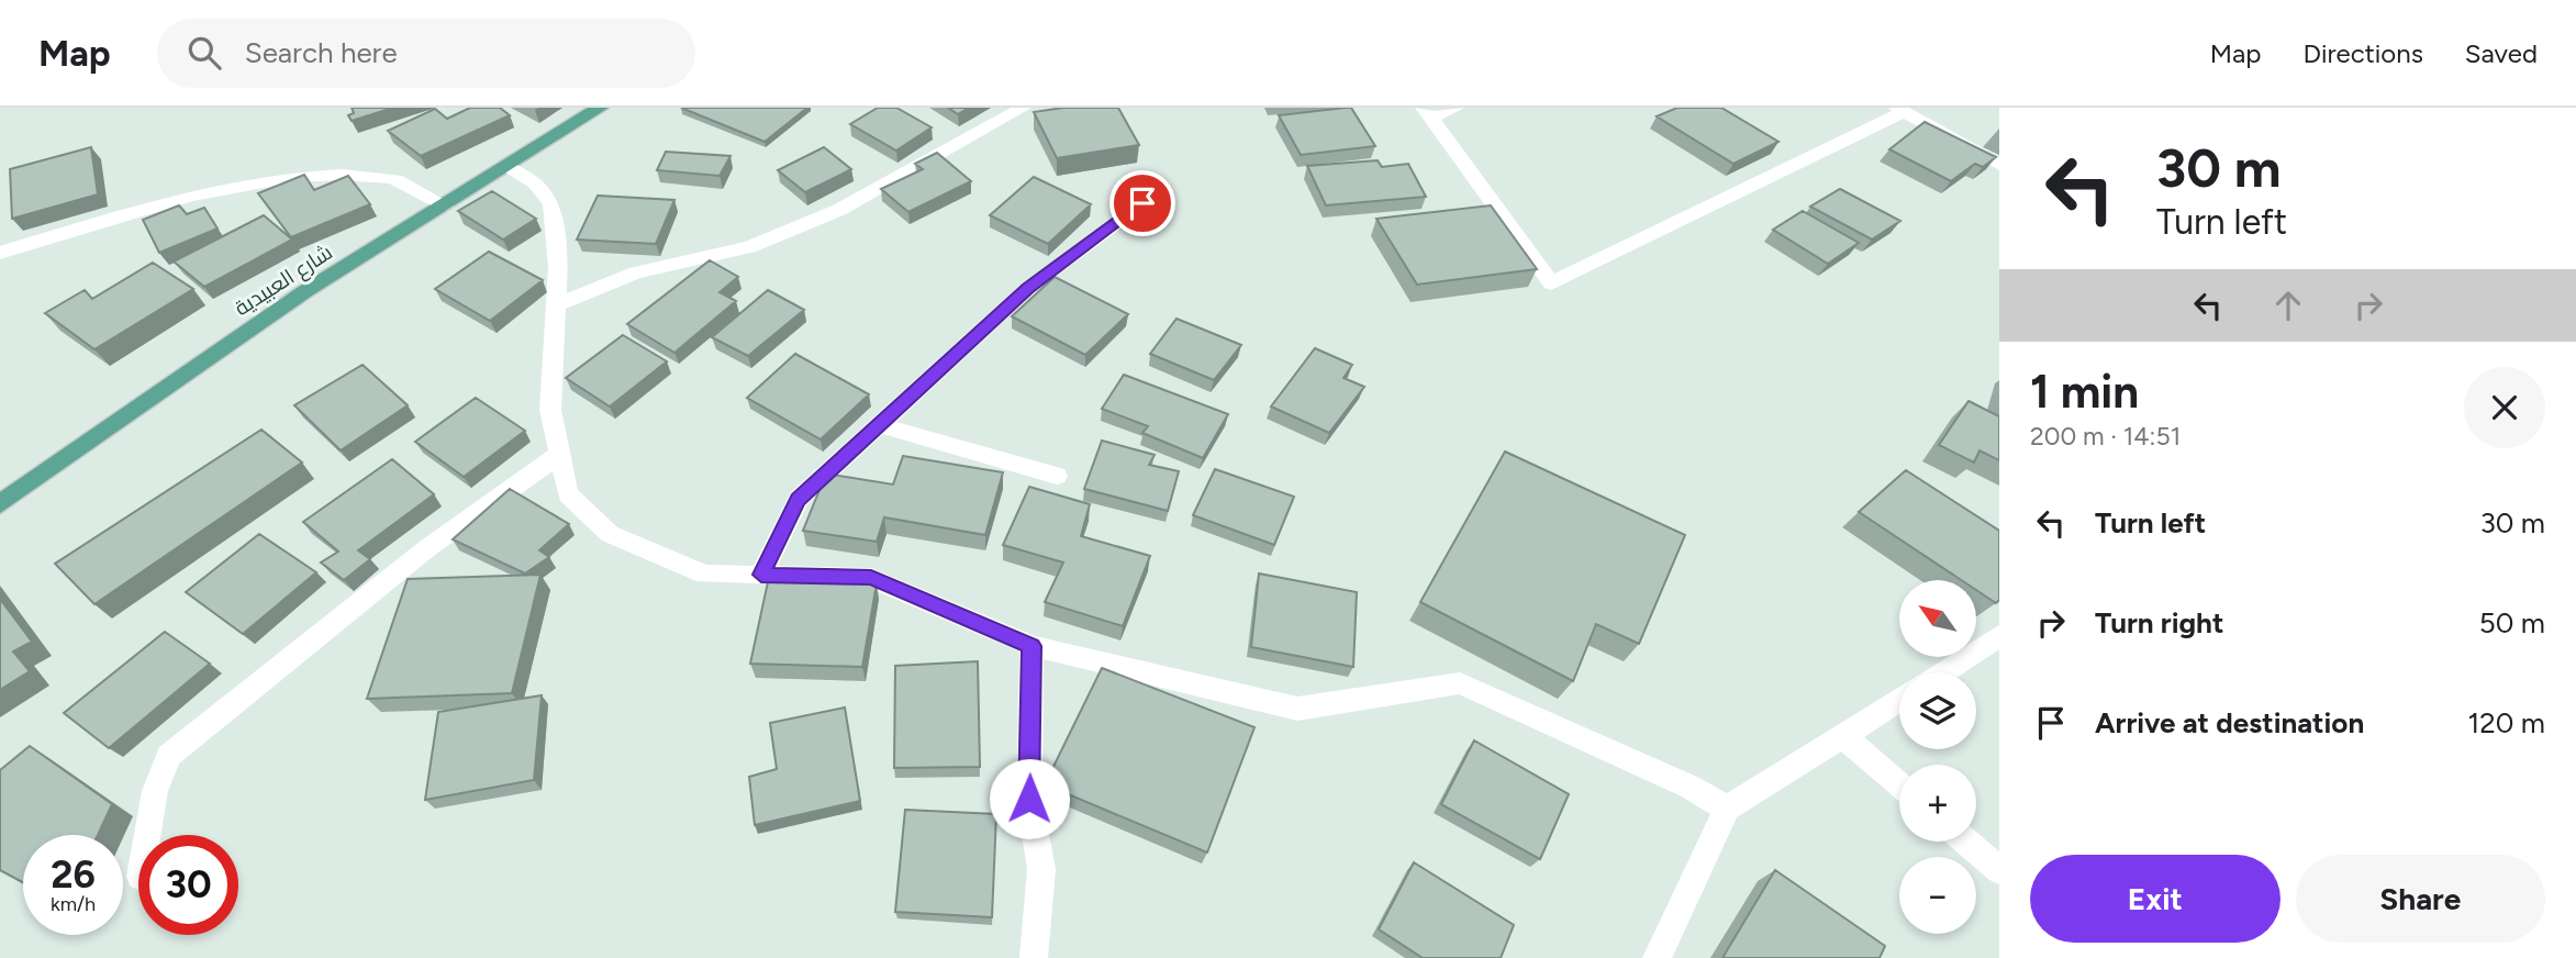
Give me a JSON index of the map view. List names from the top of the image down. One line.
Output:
{"streets":{"main road":["شارع العبيدية"]},"north":"top left","page":{"header":"Map","search":"Search here","nav":["Map","Directions","Saved"],"turn":["30 m","Turn left"],"heading":["1 min","200 m · 14:51"],"list":[{"name":"Turn left","value":"30 m"},{"name":"Turn right","value":"50 m"},{"name":"Arrive at destination","value":"120 m"}],"map_buttons":["+","−"],"speed":"26 km/h","limit":"30","buttons":["Exit","Share"]}}
